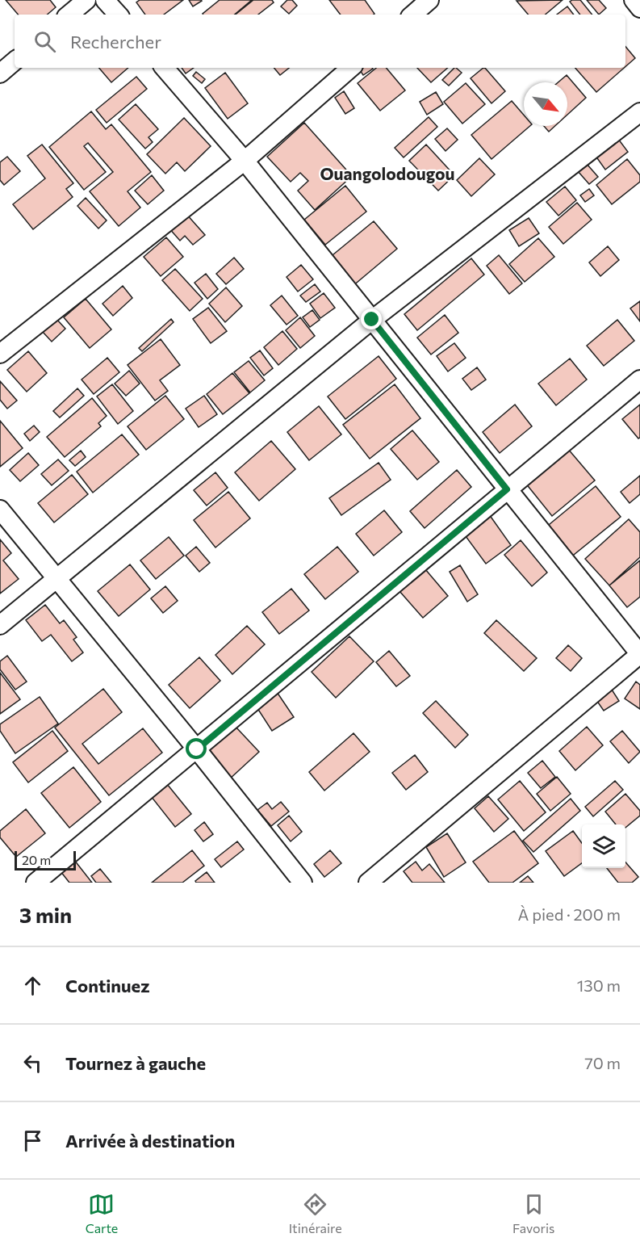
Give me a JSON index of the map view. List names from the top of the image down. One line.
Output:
{"districts":["Ouangolodougou"],"scale_bar":"20 m","north":"bottom right","page":{"search":"Rechercher","scale":"20 m","heading":["3 min","À pied · 200 m"],"list":[["Continuez","130 m"],["Tournez à gauche","70 m"],"Arrivée à destination"],"nav":["Carte","Itinéraire","Favoris"]}}
